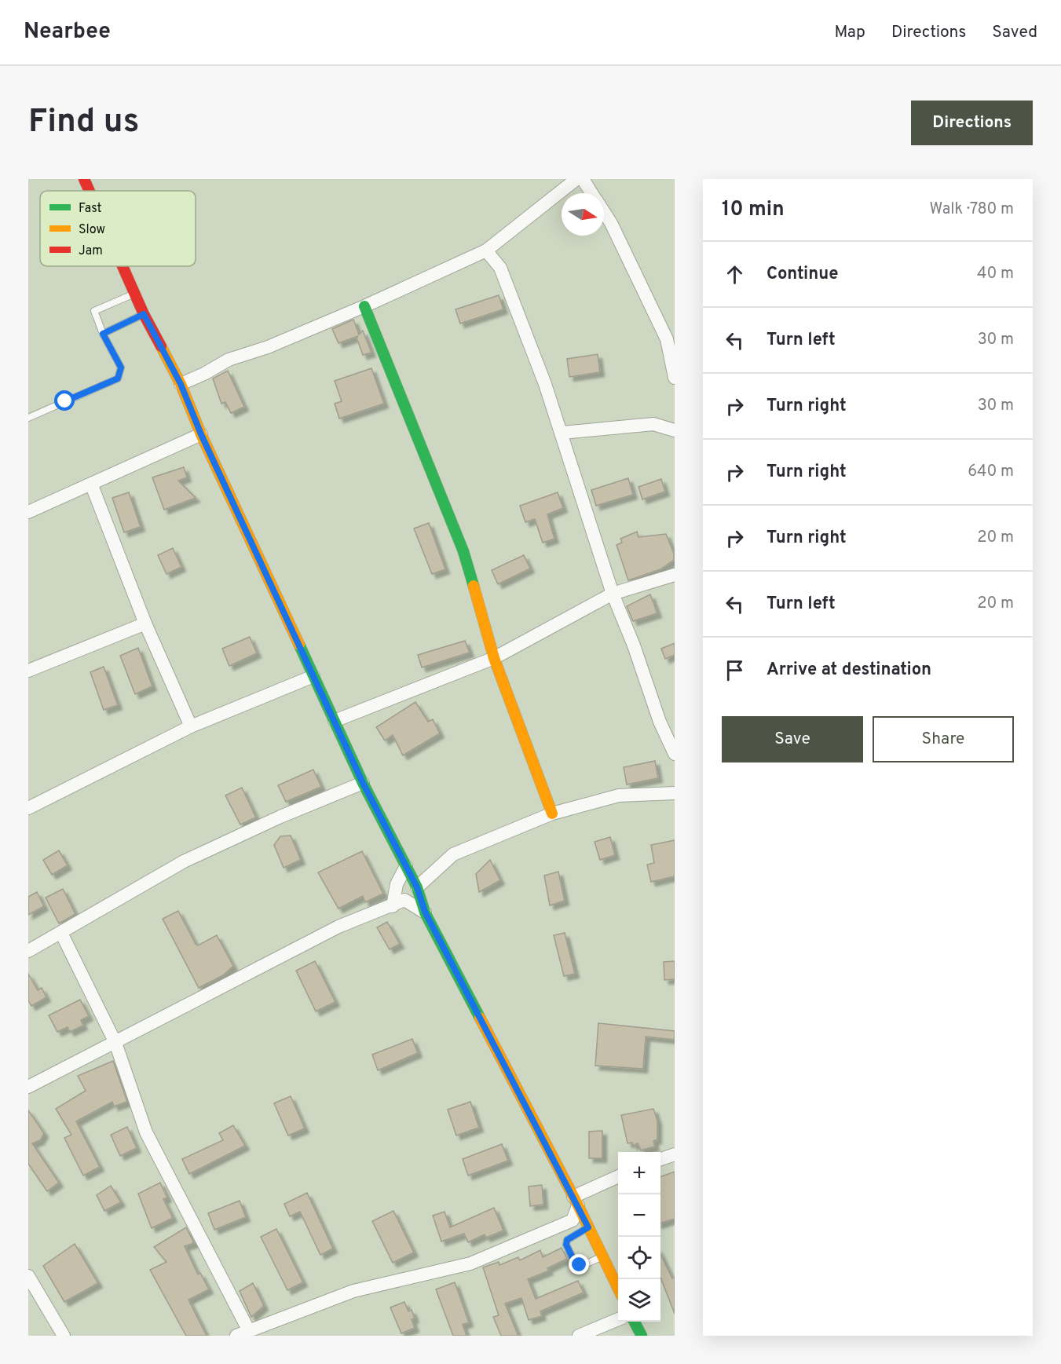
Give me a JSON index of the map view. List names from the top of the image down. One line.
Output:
{"legend":["Fast","Slow","Jam"],"north":"right","page":{"header":"Nearbee","nav":["Map","Directions","Saved"],"buttons":["Directions",["Save","Share"]],"title":"Find us","heading":["10 min","Walk · 780 m"],"list":[["Continue","40 m"],["Turn left","30 m"],["Turn right","30 m"],["Turn right","640 m"],["Turn right","20 m"],["Turn left","20 m"],"Arrive at destination"],"map_buttons":["+","−"]}}
